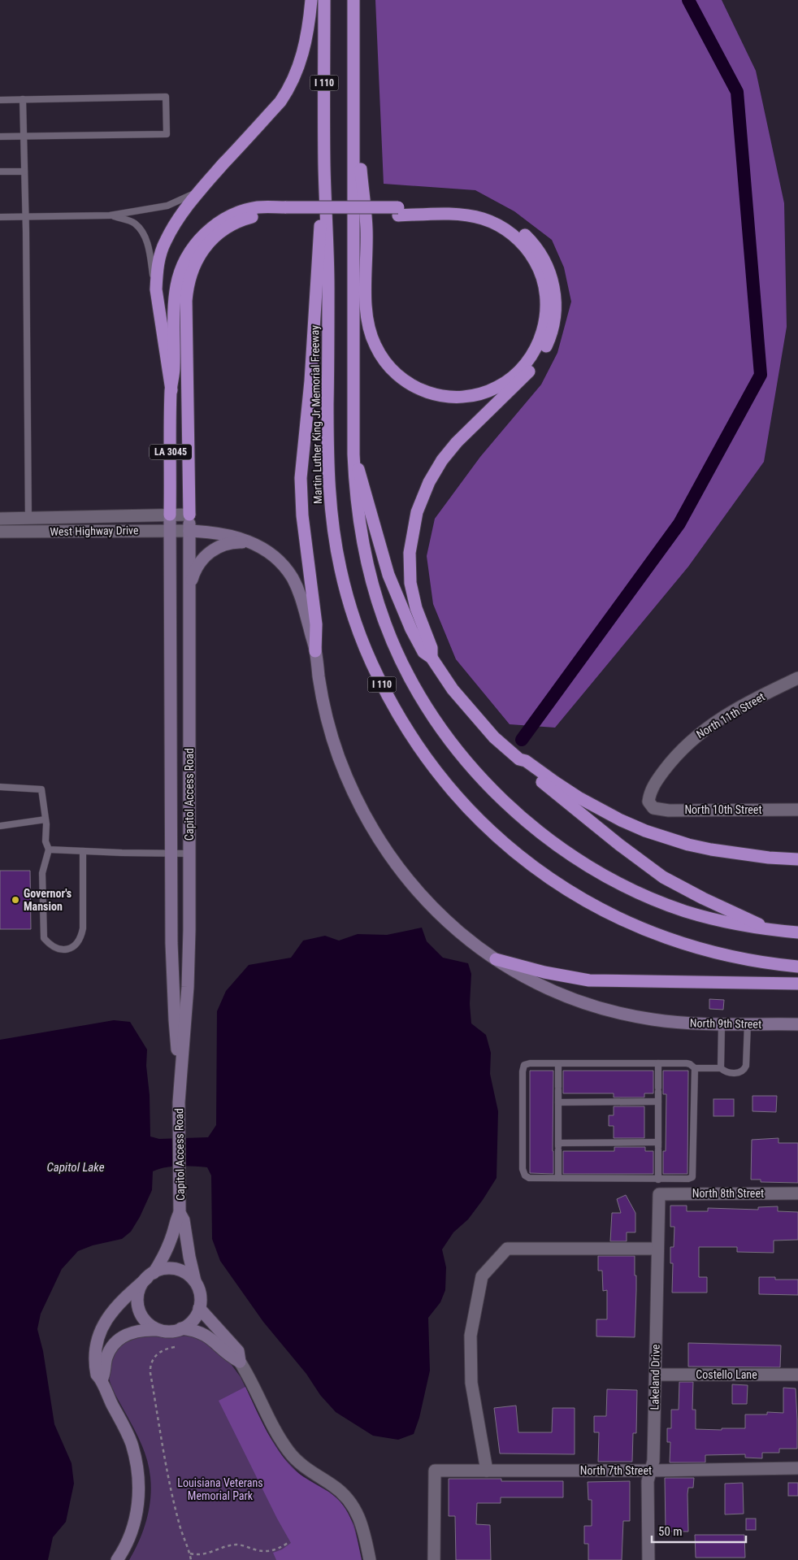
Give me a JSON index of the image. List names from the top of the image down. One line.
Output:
{"streets":{"highway":["I 110","Martin Luther King Jr Memorial Freeway","LA 3045"],"main road":["Capitol Access Road","North 9th Street"],"street":["West Highway Drive","North 11th Street","North 10th Street","North 8th Street","Costello Lane","Lakeland Drive","North 7th Street"]},"crossings":[["LA 3045","West Highway Drive"],["LA 3045","Capitol Access Road"],["West Highway Drive","Capitol Access Road"],["West Highway Drive","North 9th Street"],["North 11th Street","North 10th Street"],["Capitol Access Road","North 9th Street"],["North 8th Street","Lakeland Drive"],["Costello Lane","Lakeland Drive"],["Lakeland Drive","North 7th Street"]],"water":["Capitol Lake"],"parks":["Louisiana Veterans Memorial Park"],"places":["Governor's Mansion"],"scale_bar":"50 m"}
